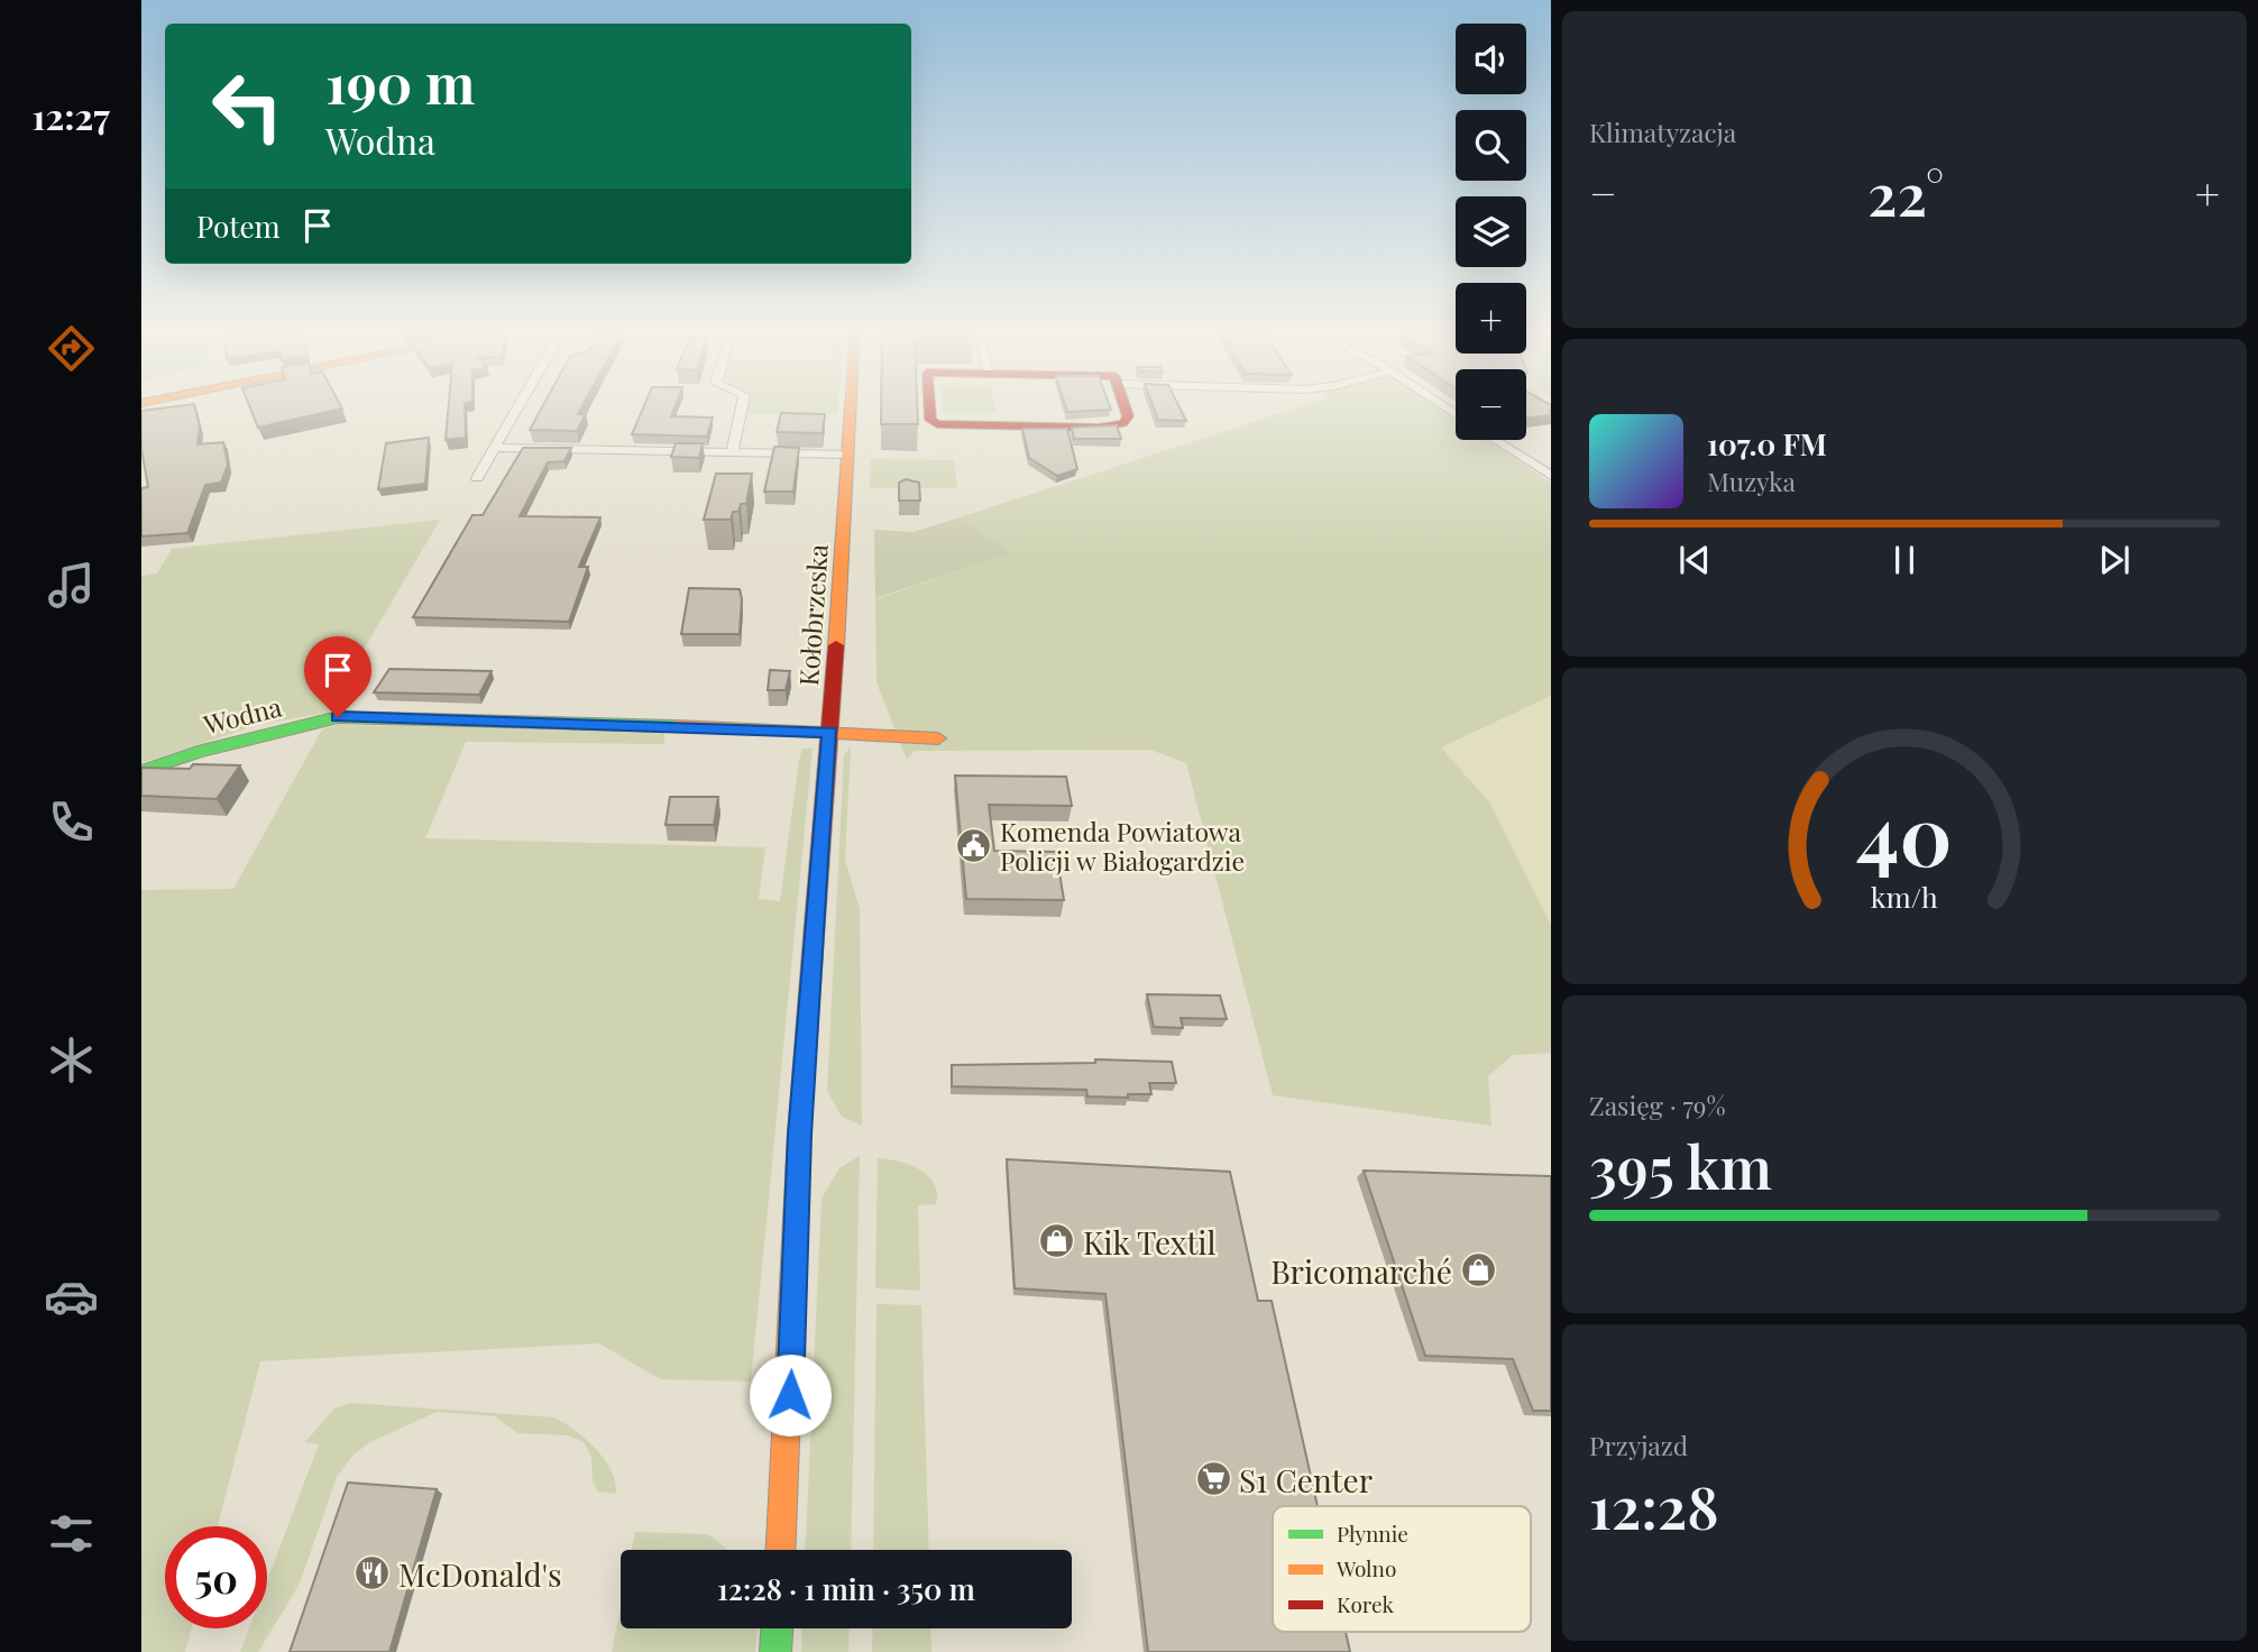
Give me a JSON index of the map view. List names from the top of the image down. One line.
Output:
{"streets":{"street":["Kołobrzeska","Wodna"]},"crossings":[["Kołobrzeska","Wodna"]],"places":{"public building":["Komenda Powiatowa Policji w Białogardzie"],"shop":["Kik Textil","Bricomarché"],"supermarket":["S1 Center"],"restaurant":["McDonald's"]},"legend":["Płynnie","Wolno","Korek"],"page":{"tabs":"12:27","tile":["Klimatyzacja",["Zasięg · 79%","395 km"],["Przyjazd","12:28"]],"map_buttons":["+","−"],"turn":["190 m","Wodna"],"heat":["−","22°","+"],"then":"Potem","song":["107.0 FM","Muzyka"],"limit":"50","trip":"12:28 · 1 min · 350 m","gauge":["40","km/h"]}}
